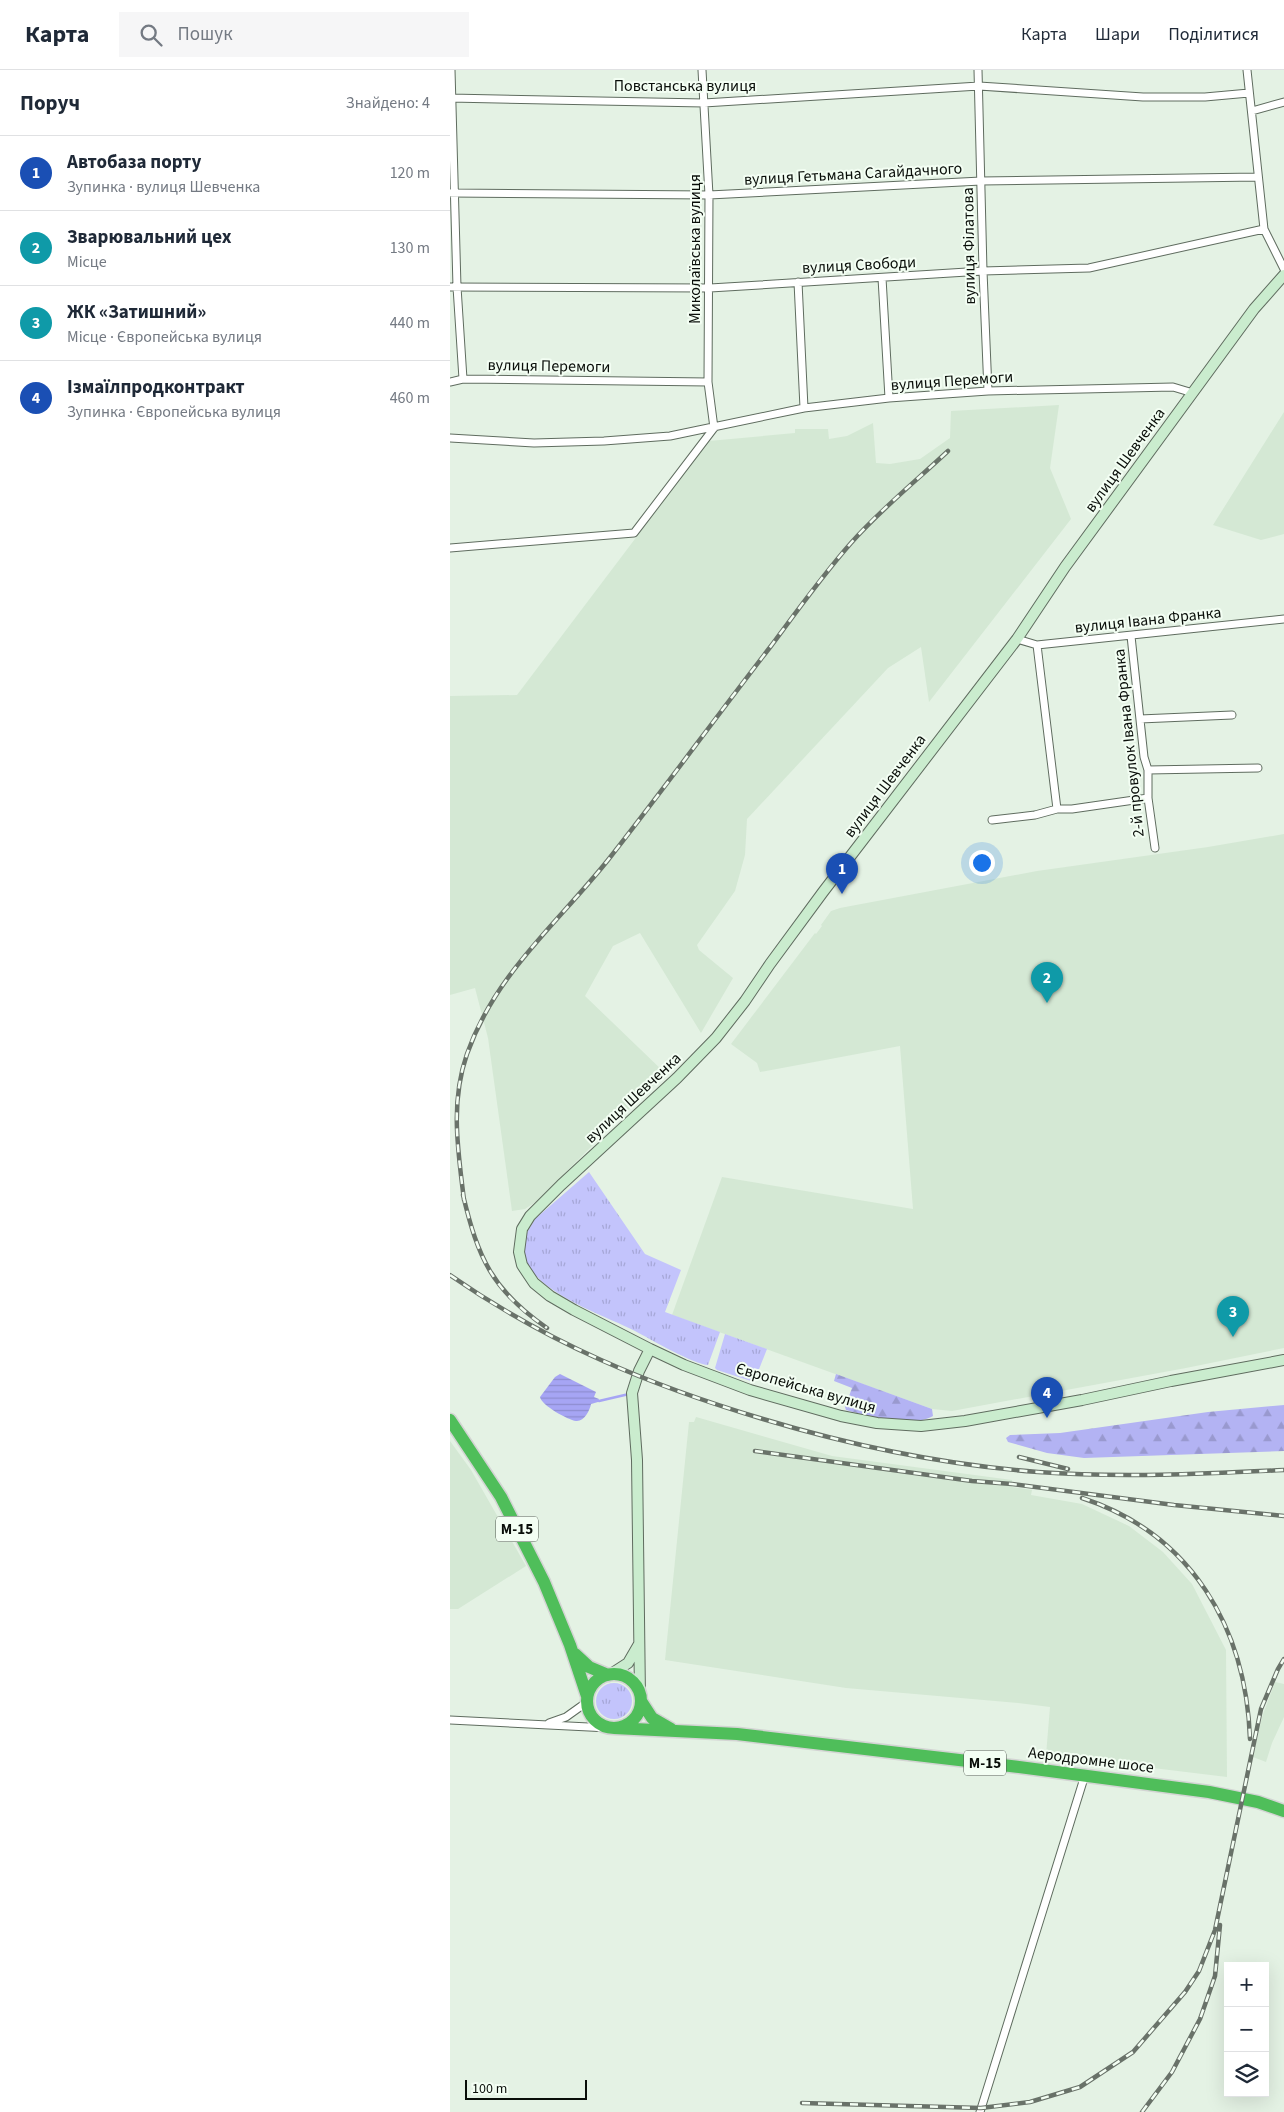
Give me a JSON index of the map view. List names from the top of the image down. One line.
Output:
{"streets":{"highway":["М-15","Аеродромне шосе"],"main road":["вулиця Шевченка","Європейська вулиця"],"street":["Повстанська вулиця","вулиця Гетьмана Сагайдачного","вулиця Філатова","Миколаївська вулиця","вулиця Свободи","вулиця Перемоги","вулиця Івана Франка","2-й провулок Івана Франка"]},"crossings":[["Повстанська вулиця","вулиця Філатова"],["Повстанська вулиця","Миколаївська вулиця"],["вулиця Гетьмана Сагайдачного","вулиця Філатова"],["вулиця Гетьмана Сагайдачного","Миколаївська вулиця"],["вулиця Філатова","вулиця Свободи"],["вулиця Філатова","вулиця Перемоги"],["Миколаївська вулиця","вулиця Свободи"],["Миколаївська вулиця","вулиця Перемоги"],["вулиця Перемоги","вулиця Шевченка"],["вулиця Шевченка","вулиця Івана Франка"],["вулиця Шевченка","Європейська вулиця"],["вулиця Івана Франка","2-й провулок Івана Франка"],["М-15","Аеродромне шосе"]],"scale_bar":"100 m","page":{"header":"Карта","search":"Пошук","nav":["Карта","Шари","Поділитися"],"heading":["Поруч","Знайдено: 4"],"list":[{"mark":"1","name":"Автобаза порту","note":"Зупинка · вулиця Шевченка","value":"120 m"},{"mark":"2","name":"Зварювальний цех","note":"Місце","value":"130 m"},{"mark":"3","name":"ЖК «Затишний»","note":"Місце · Європейська вулиця","value":"440 m"},{"mark":"4","name":"Ізмаїлпродконтракт","note":"Зупинка · Європейська вулиця","value":"460 m"}],"pins":["1","2","3","4"],"map_buttons":["+","−"],"scale":"100 m"}}
